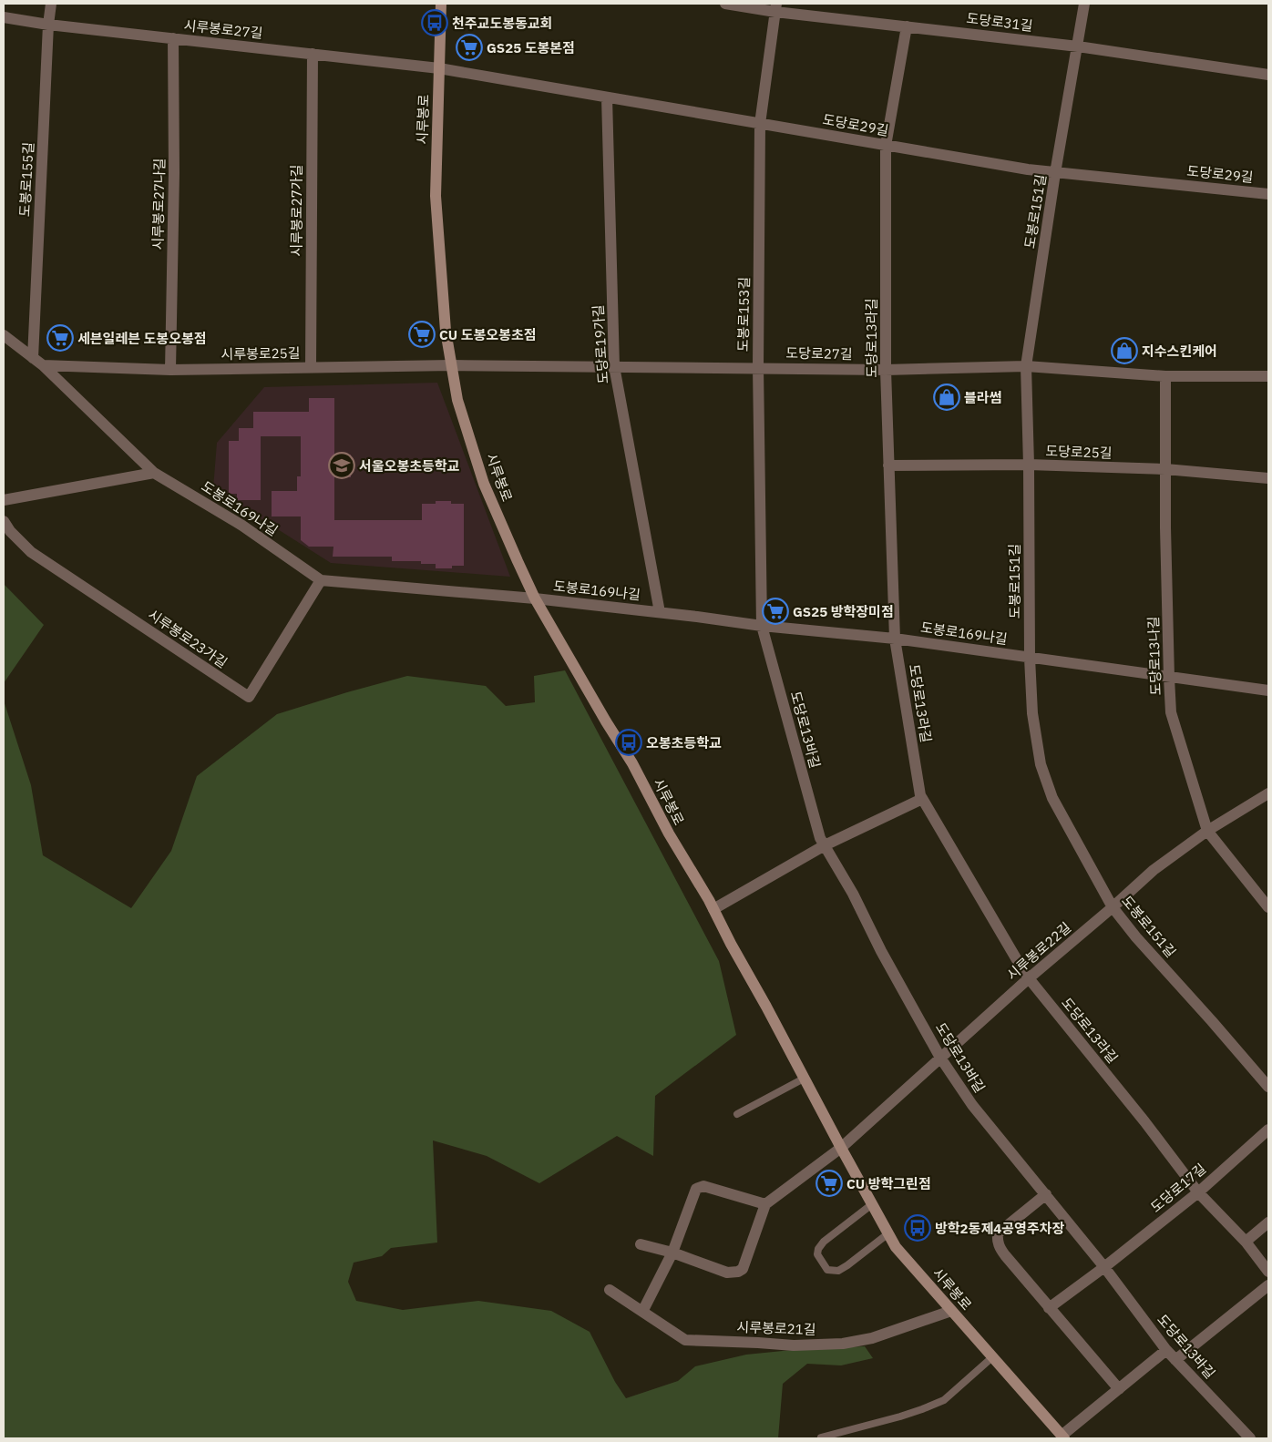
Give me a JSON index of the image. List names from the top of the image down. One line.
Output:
{"streets":{"street":["도당로31길","시루봉로27길","시루봉로","도당로29길","도봉로155길","시루봉로27나길","시루봉로27가길","도봉로151길","도봉로153길","도당로13라길","도당로19가길","시루봉로25길","도당로27길","도당로25길","도봉로169나길","시루봉로23가길","도당로13나길","도당로13바길","시루봉로22길","도당로17길","시루봉로21길"]},"crossings":[["도당로31길","도봉로151길"],["도당로31길","도봉로153길"],["도당로31길","도당로13라길"],["시루봉로27길","시루봉로"],["시루봉로27길","도당로29길"],["시루봉로27길","도봉로155길"],["시루봉로27길","시루봉로27나길"],["시루봉로27길","시루봉로27가길"],["시루봉로","도당로29길"],["시루봉로","시루봉로25길"],["시루봉로","도당로27길"],["시루봉로","도봉로169나길"],["시루봉로","도당로13바길"],["시루봉로","시루봉로22길"],["시루봉로","시루봉로21길"],["도당로29길","도봉로151길"],["도당로29길","도봉로153길"],["도당로29길","도당로13라길"],["도당로29길","도당로19가길"],["도봉로155길","도봉로169나길"],["시루봉로27나길","시루봉로25길"],["시루봉로27가길","시루봉로25길"],["도봉로151길","도당로27길"],["도봉로151길","도당로25길"],["도봉로151길","도봉로169나길"],["도봉로151길","시루봉로22길"],["도봉로153길","도당로27길"],["도봉로153길","도봉로169나길"],["도봉로153길","도당로13바길"],["도당로13라길","도당로27길"],["도당로13라길","도당로25길"],["도당로13라길","도봉로169나길"],["도당로13라길","시루봉로22길"],["도당로13라길","도당로17길"],["도당로19가길","도당로27길"],["도당로19가길","도봉로169나길"],["시루봉로25길","도당로27길"],["시루봉로25길","도봉로169나길"],["도당로27길","도당로13나길"],["도당로25길","도당로13나길"],["도봉로169나길","시루봉로23가길"],["도봉로169나길","도당로13나길"],["도봉로169나길","도당로13바길"],["도당로13나길","시루봉로22길"],["도당로13바길","시루봉로22길"],["도당로13바길","도당로17길"]],"places":{"bus stop":["천주교도봉동교회","오봉초등학교","방학2동제4공영주차장"],"supermarket":["GS25 도봉본점","CU 도봉오봉초점","세븐일레븐 도봉오봉점","GS25 방학장미점","CU 방학그린점"],"shop":["지수스킨케어","블라썸"],"school or university":["서울오봉초등학교"]}}
